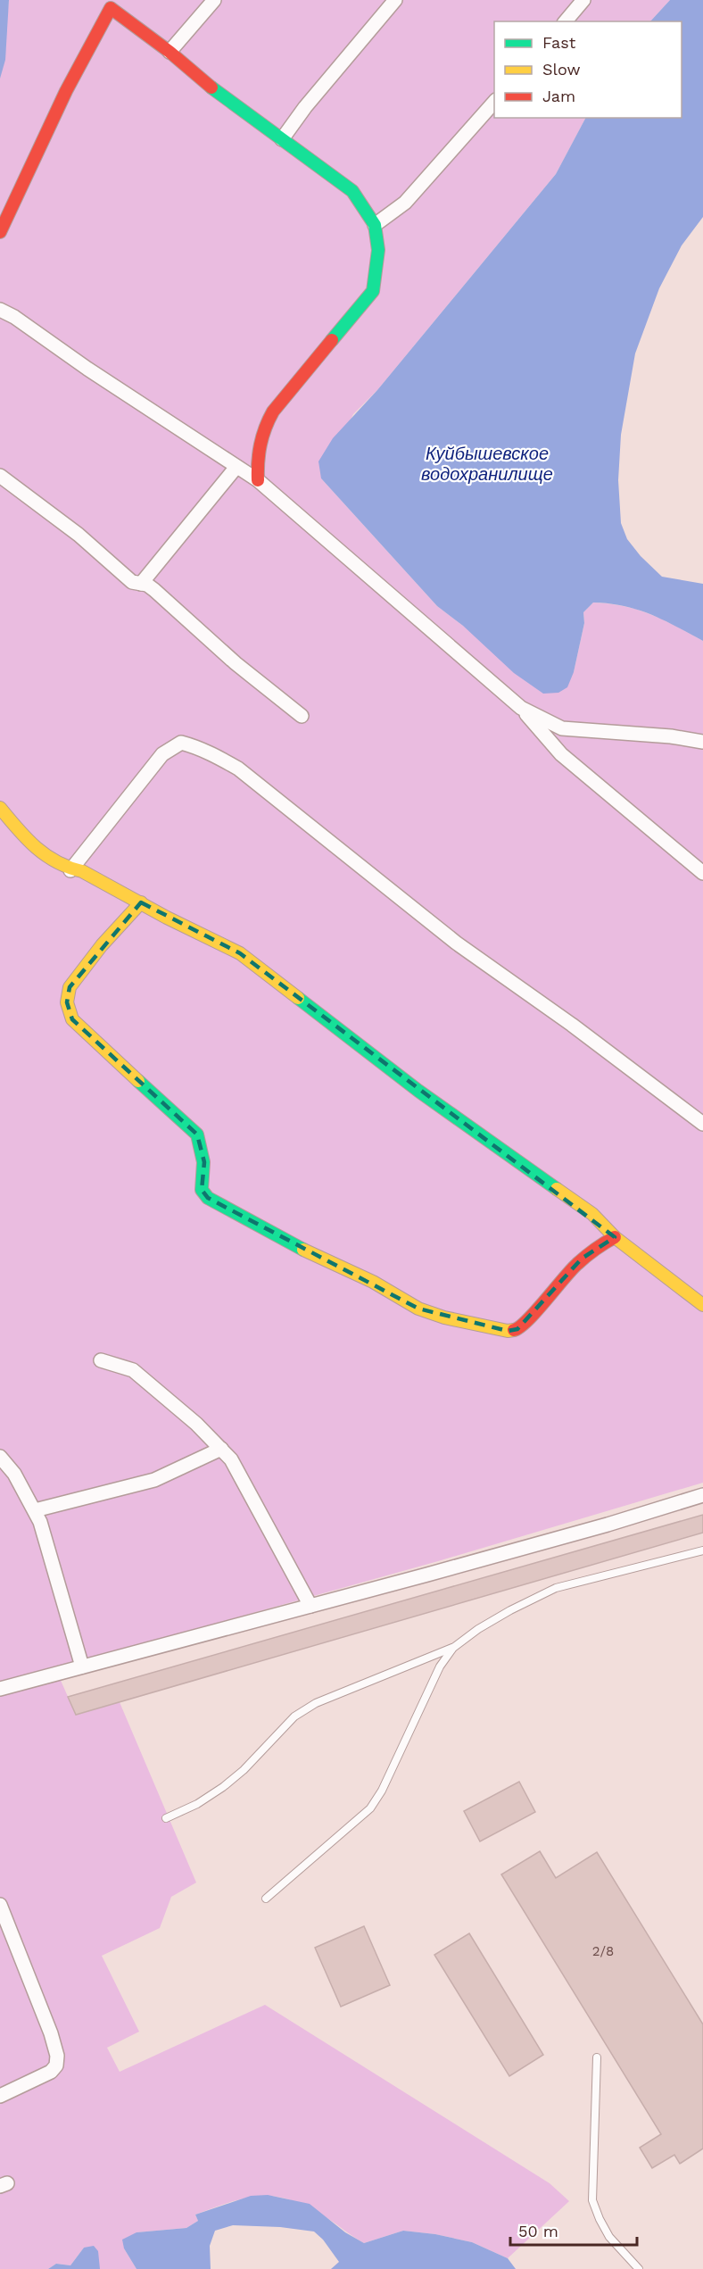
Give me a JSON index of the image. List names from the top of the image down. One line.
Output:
{"water":["Куйбышевское водохранилище"],"house_numbers":["2/8"],"legend":["Fast","Slow","Jam"],"scale_bar":"50 m"}
